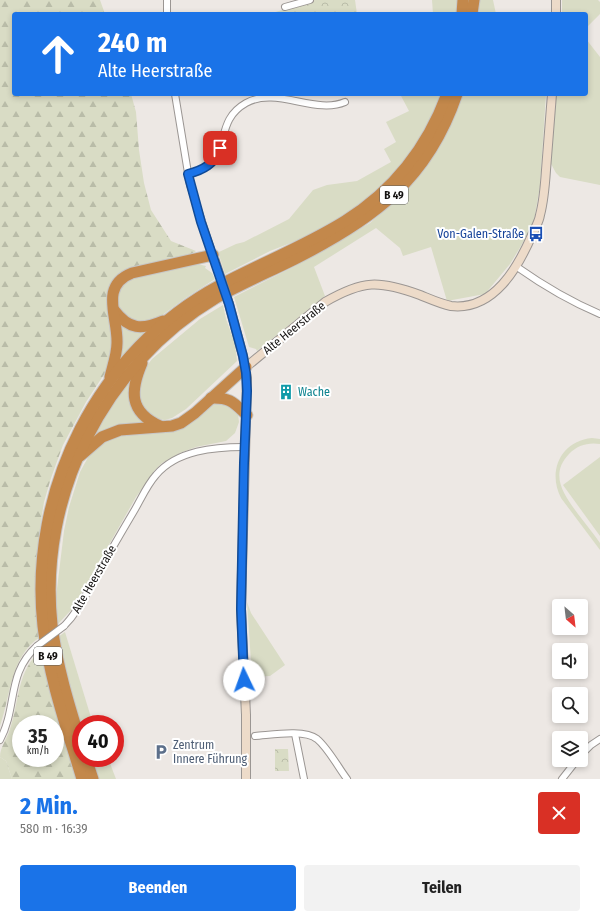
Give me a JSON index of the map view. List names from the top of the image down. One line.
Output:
{"streets":{"highway":["B 49"],"street":["Alte Heerstraße"]},"places":{"bus stop":["Von-Galen-Straße"],"building":["Wache"],"parking":["Zentrum Innere Führung"]},"north":"bottom right","page":{"turn":["240 m","Alte Heerstraße"],"speed":"35 km/h","limit":"40","heading":["2 Min.","580 m · 16:39"],"buttons":["Beenden","Teilen"]}}
